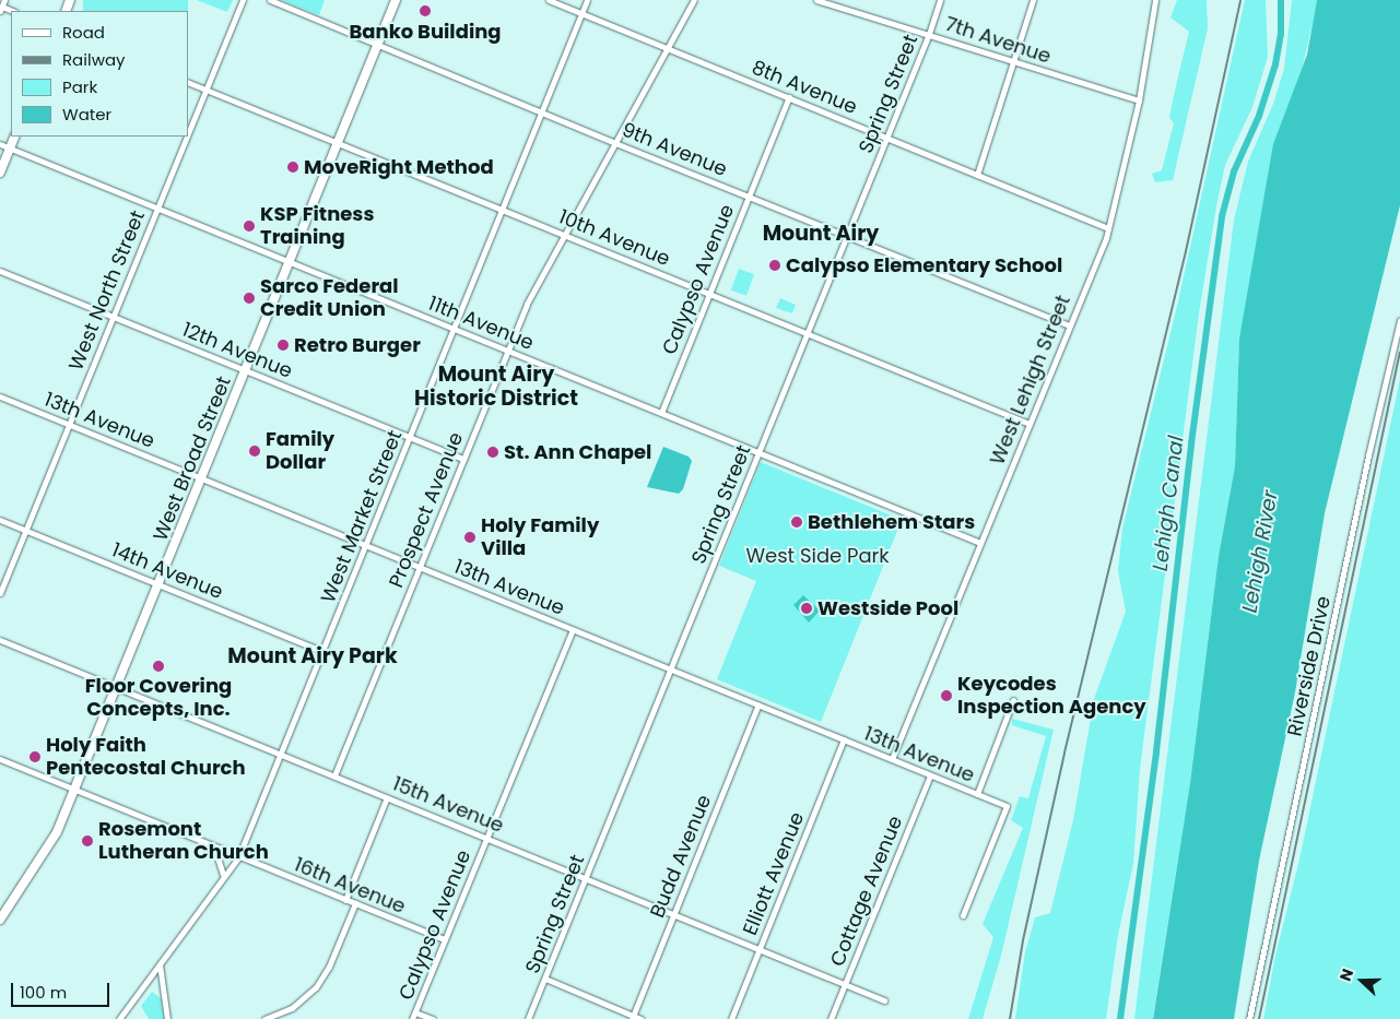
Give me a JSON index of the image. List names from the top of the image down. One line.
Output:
{"streets":{"main road":["West Broad Street"],"street":["7th Avenue","8th Avenue","Spring Street","9th Avenue","10th Avenue","Calypso Avenue","West North Street","11th Avenue","12th Avenue","West Lehigh Street","13th Avenue","Prospect Avenue","West Market Street","14th Avenue","Riverside Drive","15th Avenue","Budd Avenue","Elliott Avenue","16th Avenue","Cottage Avenue"]},"crossings":[["7th Avenue","Spring Street"],["7th Avenue","West Lehigh Street"],["8th Avenue","Spring Street"],["8th Avenue","Calypso Avenue"],["8th Avenue","West Lehigh Street"],["8th Avenue","Prospect Avenue"],["8th Avenue","West Market Street"],["Spring Street","9th Avenue"],["Spring Street","10th Avenue"],["Spring Street","11th Avenue"],["Spring Street","13th Avenue"],["Spring Street","15th Avenue"],["9th Avenue","Calypso Avenue"],["9th Avenue","West Lehigh Street"],["9th Avenue","West Broad Street"],["9th Avenue","Prospect Avenue"],["9th Avenue","West Market Street"],["10th Avenue","Calypso Avenue"],["10th Avenue","West North Street"],["10th Avenue","West Lehigh Street"],["10th Avenue","West Broad Street"],["10th Avenue","Prospect Avenue"],["10th Avenue","West Market Street"],["Calypso Avenue","11th Avenue"],["Calypso Avenue","13th Avenue"],["Calypso Avenue","15th Avenue"],["Calypso Avenue","16th Avenue"],["West North Street","11th Avenue"],["West North Street","12th Avenue"],["West North Street","13th Avenue"],["West North Street","14th Avenue"],["11th Avenue","West Lehigh Street"],["11th Avenue","West Broad Street"],["11th Avenue","Prospect Avenue"],["11th Avenue","West Market Street"],["12th Avenue","West Broad Street"],["12th Avenue","Prospect Avenue"],["12th Avenue","West Market Street"],["West Lehigh Street","13th Avenue"],["13th Avenue","West Broad Street"],["13th Avenue","Prospect Avenue"],["13th Avenue","West Market Street"],["13th Avenue","Budd Avenue"],["13th Avenue","Elliott Avenue"],["13th Avenue","Cottage Avenue"],["West Broad Street","14th Avenue"],["West Broad Street","15th Avenue"],["West Broad Street","16th Avenue"],["Prospect Avenue","15th Avenue"],["West Market Street","14th Avenue"],["West Market Street","15th Avenue"],["West Market Street","16th Avenue"],["15th Avenue","Budd Avenue"],["15th Avenue","Elliott Avenue"],["15th Avenue","Cottage Avenue"]],"districts":["Mount Airy","Mount Airy Historic District","Mount Airy Park"],"water":["Lehigh Canal","Lehigh River"],"parks":["West Side Park"],"places":["Banko Building","MoveRight Method","KSP Fitness Training","Calypso Elementary School","Sarco Federal Credit Union","Retro Burger","Family Dollar","St. Ann Chapel","Bethlehem Stars","Holy Family Villa","Westside Pool","Floor Covering Concepts, Inc.","Keycodes Inspection Agency","Holy Faith Pentecostal Church","Rosemont Lutheran Church"],"legend":["Road","Railway","Park","Water"],"scale_bar":"100 m","north":"left"}
